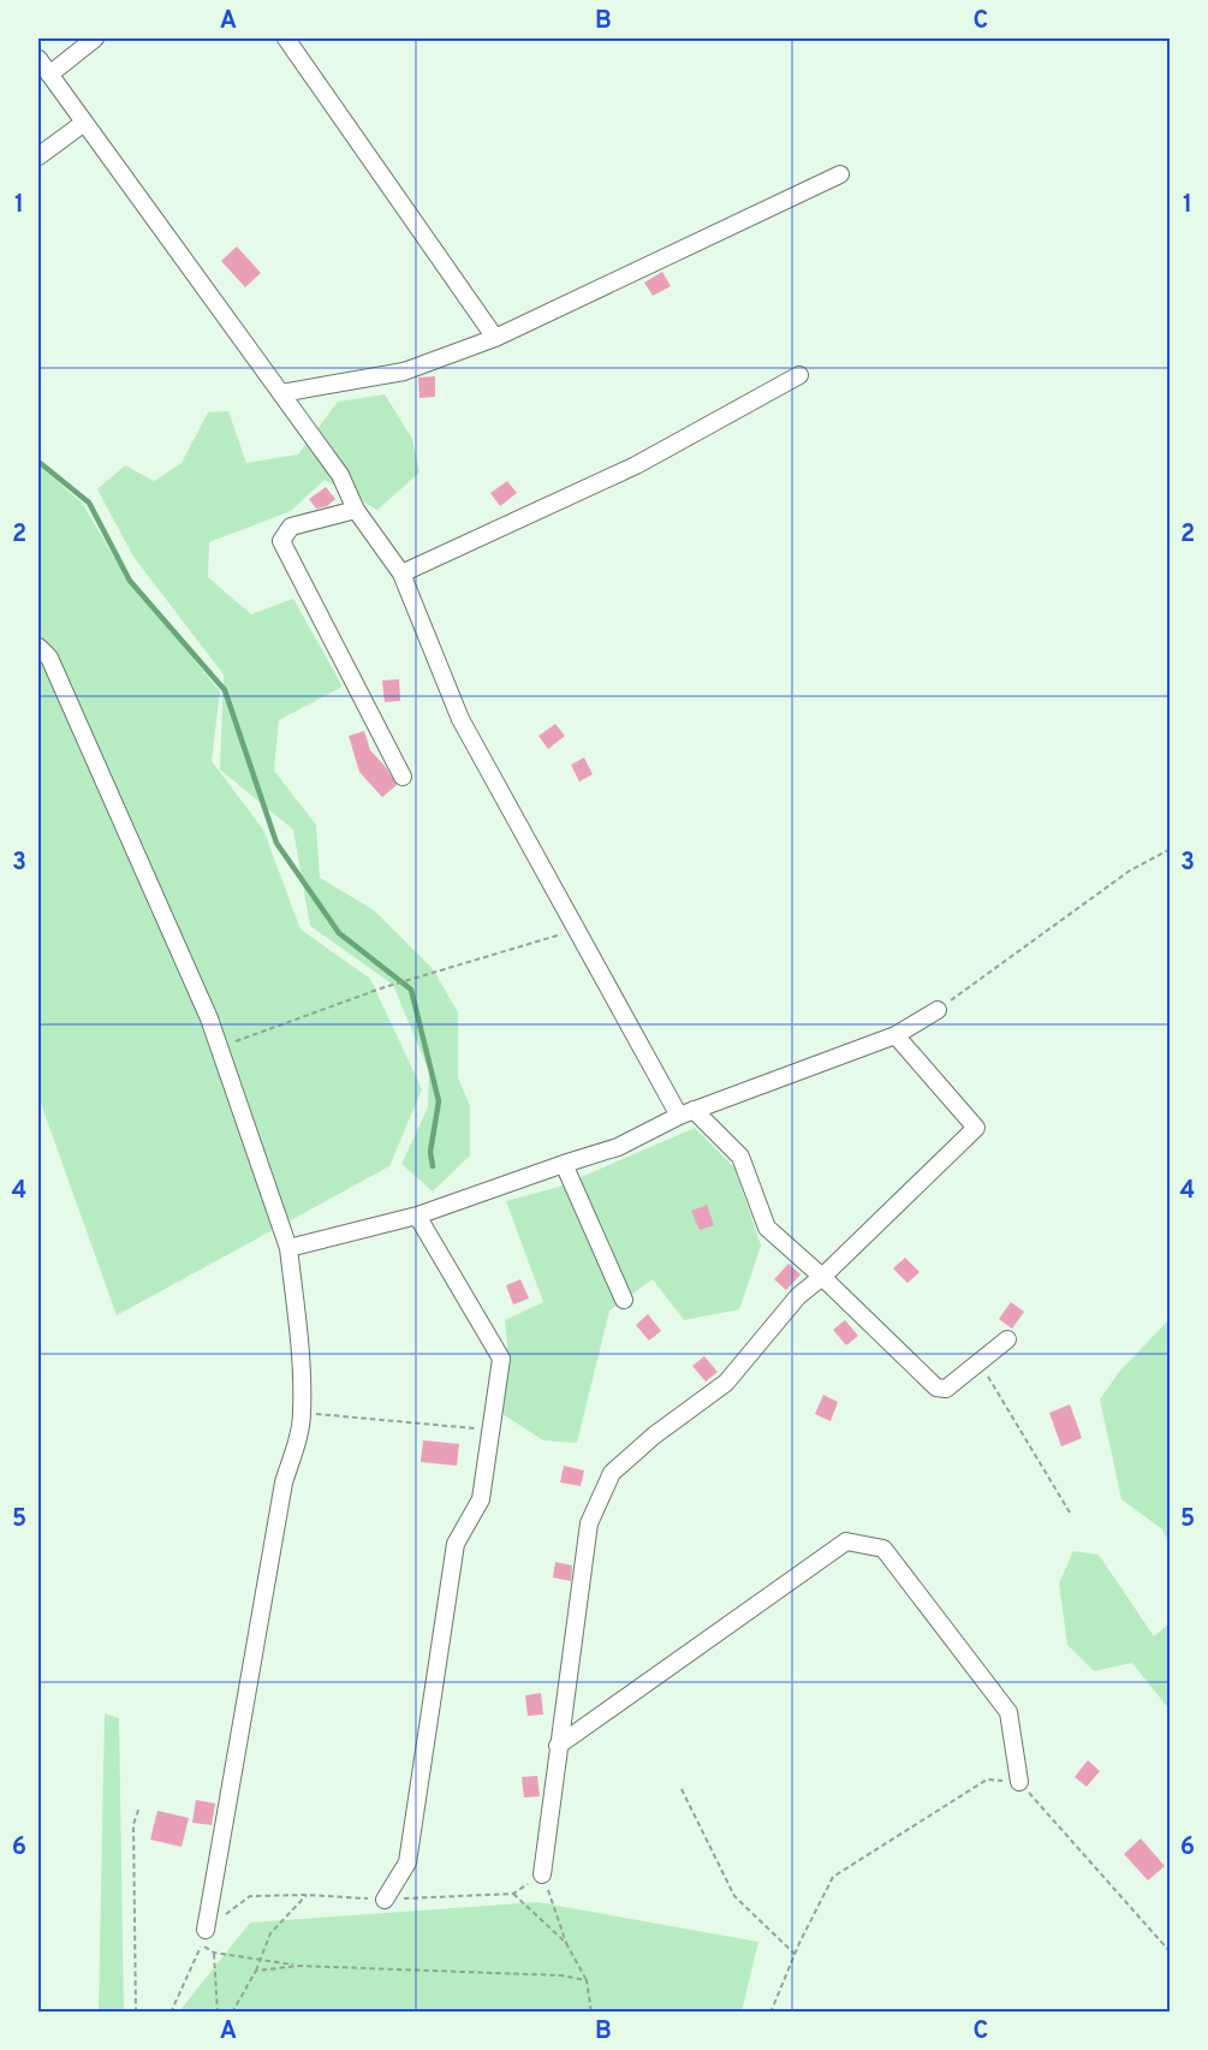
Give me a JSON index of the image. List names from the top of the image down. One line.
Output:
{"grid":{"columns":["A","B","C"],"rows":["1","2","3","4","5","6"]}}
